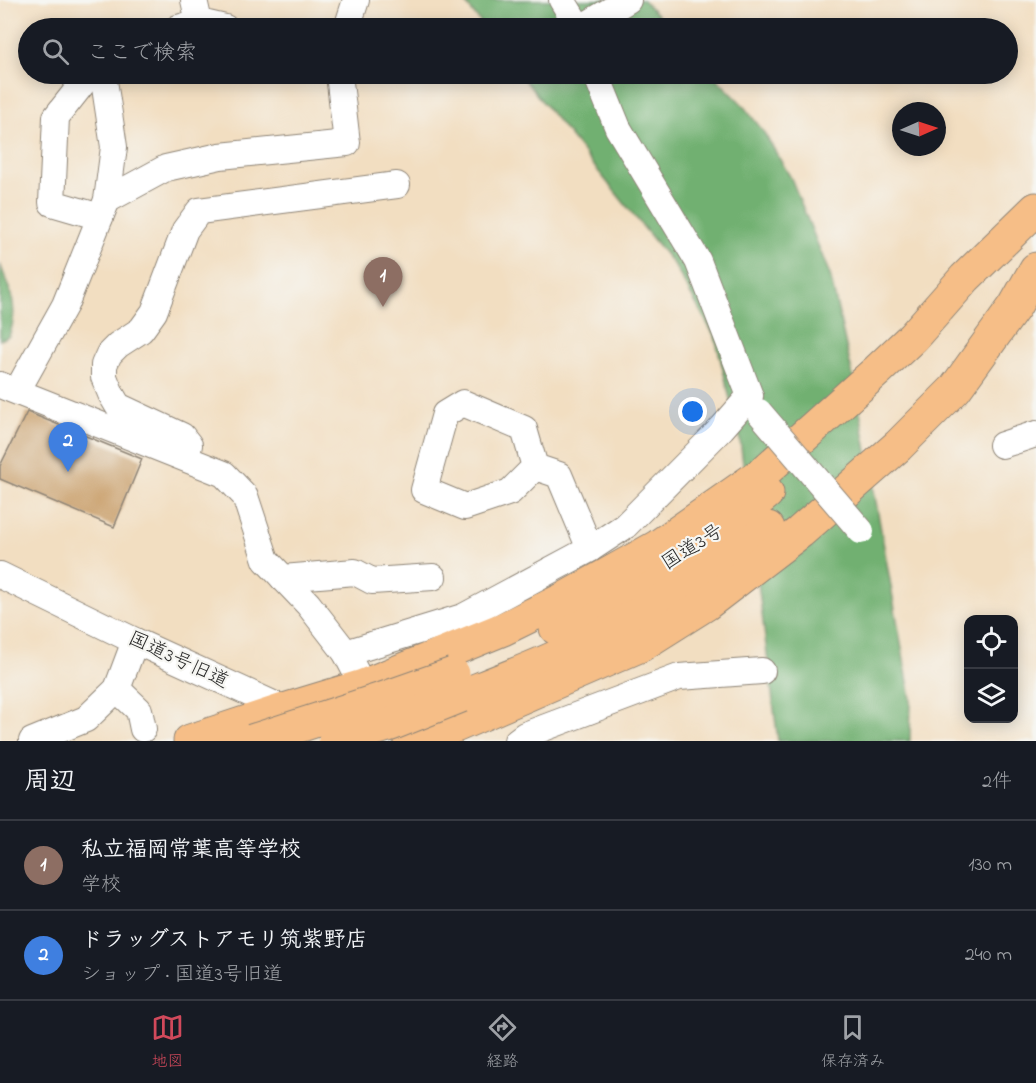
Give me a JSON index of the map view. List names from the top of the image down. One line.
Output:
{"streets":{"highway":["国道3号"],"street":["国道3号旧道"]},"north":"right","page":{"search":"ここで検索","pins":["1","2"],"heading":["周辺","2件"],"list":[{"mark":"1","name":"私立福岡常葉高等学校","note":"学校","value":"130 m"},{"mark":"2","name":"ドラッグストアモリ筑紫野店","note":"ショップ · 国道3号旧道","value":"240 m"}],"nav":["地図","経路","保存済み"]}}
